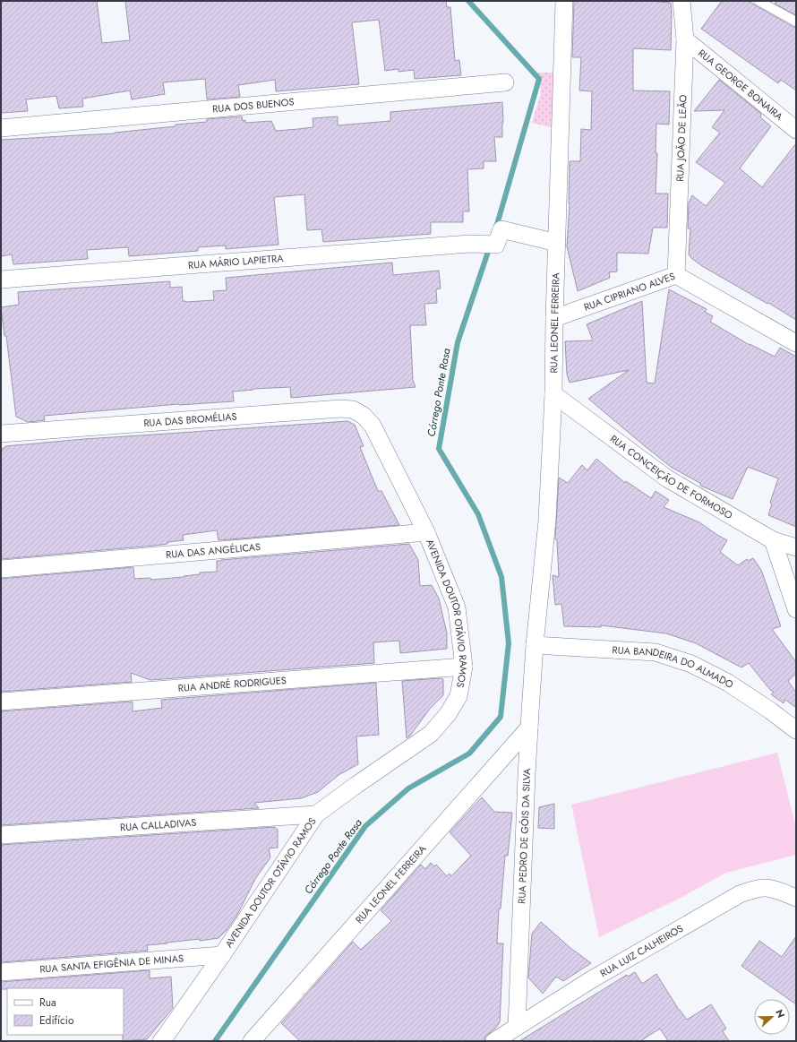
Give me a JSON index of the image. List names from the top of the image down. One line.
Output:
{"streets":{"street":["RUA GEORGE BONAIRA","RUA DOS BUENOS","RUA JOÃO DE LEÃO","RUA MÁRIO LAPIETRA","RUA CIPRIANO ALVES","RUA LEONEL FERREIRA","RUA DAS BROMÉLIAS","RUA CONCEIÇÃO DE FORMOSO","RUA DAS ANGÉLICAS","AVENIDA DOUTOR OTÁVIO RAMOS","RUA BANDEIRA DO ALMADO","RUA ANDRÉ RODRIGUES","RUA CALLADIVAS","RUA PEDRO DE GÓIS DA SILVA","RUA LUIZ CALHEIROS","RUA SANTA EFIGÊNIA DE MINAS"]},"crossings":[["RUA GEORGE BONAIRA","RUA JOÃO DE LEÃO"],["RUA JOÃO DE LEÃO","RUA CIPRIANO ALVES"],["RUA MÁRIO LAPIETRA","RUA LEONEL FERREIRA"],["RUA CIPRIANO ALVES","RUA LEONEL FERREIRA"],["RUA LEONEL FERREIRA","RUA CONCEIÇÃO DE FORMOSO"],["RUA LEONEL FERREIRA","RUA BANDEIRA DO ALMADO"],["RUA LEONEL FERREIRA","RUA PEDRO DE GÓIS DA SILVA"],["RUA DAS BROMÉLIAS","AVENIDA DOUTOR OTÁVIO RAMOS"],["RUA DAS ANGÉLICAS","AVENIDA DOUTOR OTÁVIO RAMOS"],["AVENIDA DOUTOR OTÁVIO RAMOS","RUA ANDRÉ RODRIGUES"],["AVENIDA DOUTOR OTÁVIO RAMOS","RUA CALLADIVAS"],["AVENIDA DOUTOR OTÁVIO RAMOS","RUA SANTA EFIGÊNIA DE MINAS"],["RUA BANDEIRA DO ALMADO","RUA PEDRO DE GÓIS DA SILVA"],["RUA PEDRO DE GÓIS DA SILVA","RUA LUIZ CALHEIROS"]],"water":["Córrego Ponte Rasa"],"legend":["Rua","Edifício"],"north":"right"}
